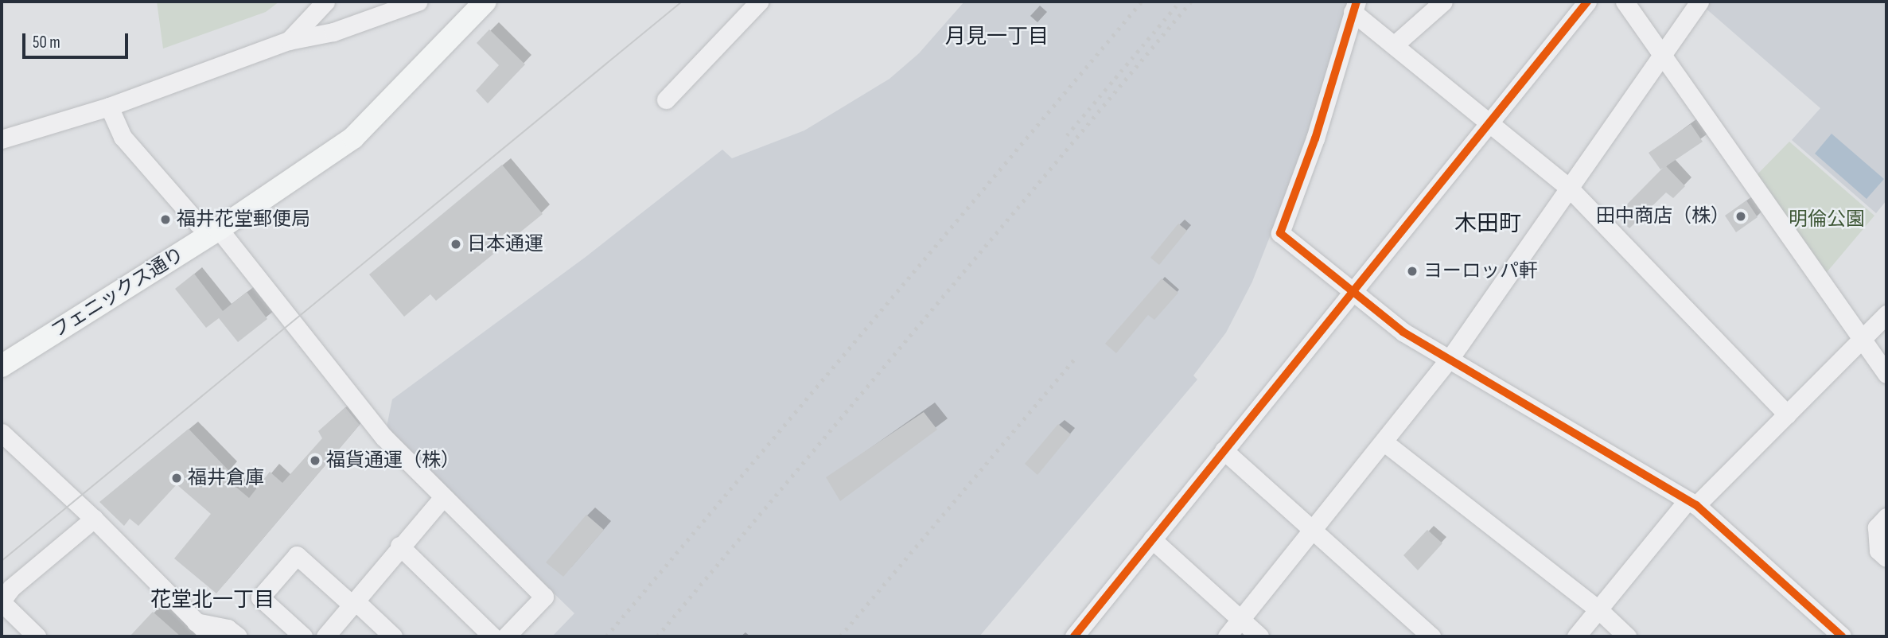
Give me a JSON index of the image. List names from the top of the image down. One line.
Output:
{"streets":{"main road":["フェニックス通り"]},"districts":["月見一丁目","木田町","花堂北一丁目"],"parks":["明倫公園"],"places":["田中商店（株）","福井花堂郵便局","日本通運","ヨーロッパ軒","福貨通運（株）","福井倉庫"],"scale_bar":"50 m"}
